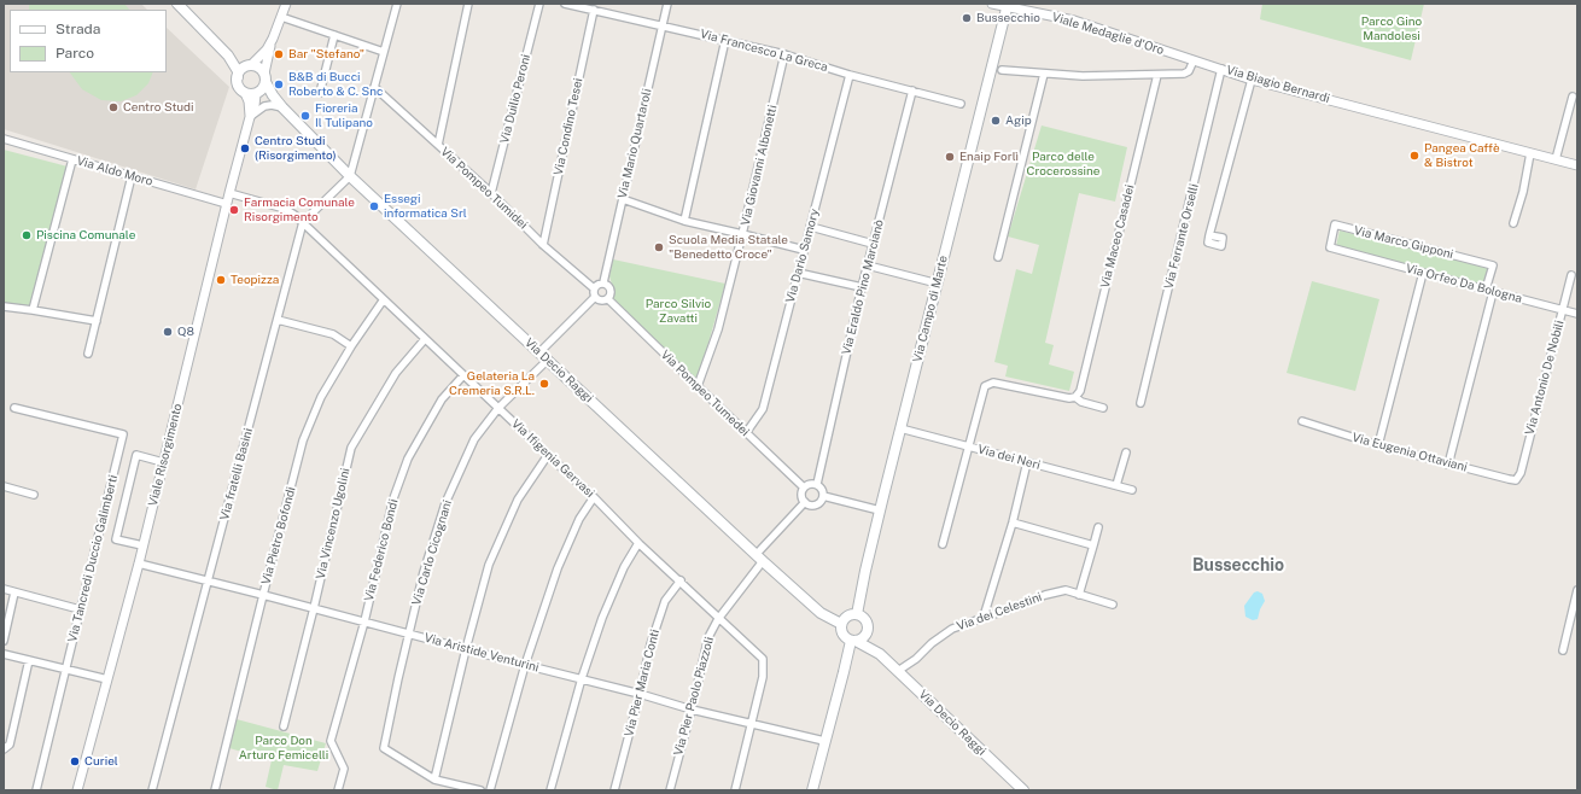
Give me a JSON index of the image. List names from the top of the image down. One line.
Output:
{"streets":{"main road":["Via Campo di Marte","Via Decio Raggi"],"street":["Viale Medaglie d'Oro","Via Francesco La Greca","Via Biagio Bernardi","Via Duilio Peroni","Via Condino Tesei","Via Mario Quartaroli","Via Giovanni Albonetti","Via Aldo Moro","Via Pompeo Tumidei","Via Maceo Casadei","Via Ferrante Orselli","Via Marco Gipponi","Via Dario Samory","Via Orfeo Da Bologna","Via Eraldo Pino Marcianò","Via Antonio De Nobili","Via Pompeo Tumedei","Via Eugenia Ottaviani","Viale Risorgimento","Via dei Neri","Via Ifigenia Gervasi","Via fratelli Basini","Via Vincenzo Ugolini","Via Pietro Bofondi","Via Federico Bondi","Via Carlo Cicognani","Via Tancredi Duccio Galimberti","Via dei Celestini","Via Aristide Venturini","Via Pier Maria Conti","Via Pier Paolo Piazzoli"]},"crossings":[["Viale Medaglie d'Oro","Via Biagio Bernardi"],["Viale Medaglie d'Oro","Via Campo di Marte"],["Via Francesco La Greca","Via Condino Tesei"],["Via Francesco La Greca","Via Mario Quartaroli"],["Via Francesco La Greca","Via Giovanni Albonetti"],["Via Francesco La Greca","Via Dario Samory"],["Via Francesco La Greca","Via Eraldo Pino Marcianò"],["Via Biagio Bernardi","Via Ferrante Orselli"],["Via Duilio Peroni","Via Pompeo Tumidei"],["Via Condino Tesei","Via Pompeo Tumidei"],["Via Mario Quartaroli","Via Pompeo Tumidei"],["Via Mario Quartaroli","Via Pompeo Tumedei"],["Via Giovanni Albonetti","Via Pompeo Tumedei"],["Via Aldo Moro","Viale Risorgimento"],["Via Pompeo Tumidei","Via Pompeo Tumedei"],["Via Marco Gipponi","Via Orfeo Da Bologna"],["Via Marco Gipponi","Via Eugenia Ottaviani"],["Via Dario Samory","Via Pompeo Tumedei"],["Via Orfeo Da Bologna","Via Antonio De Nobili"],["Via Eraldo Pino Marcianò","Via Pompeo Tumedei"],["Via Campo di Marte","Via Decio Raggi"],["Via Campo di Marte","Via dei Neri"],["Via Decio Raggi","Viale Risorgimento"],["Via Decio Raggi","Via Carlo Cicognani"],["Via Decio Raggi","Via dei Celestini"],["Via Decio Raggi","Via Pier Paolo Piazzoli"],["Via Antonio De Nobili","Via Eugenia Ottaviani"],["Viale Risorgimento","Via Ifigenia Gervasi"],["Viale Risorgimento","Via Aristide Venturini"],["Via Ifigenia Gervasi","Via fratelli Basini"],["Via Ifigenia Gervasi","Via Vincenzo Ugolini"],["Via Ifigenia Gervasi","Via Pietro Bofondi"],["Via Ifigenia Gervasi","Via Federico Bondi"],["Via Ifigenia Gervasi","Via Carlo Cicognani"],["Via Ifigenia Gervasi","Via Aristide Venturini"],["Via Ifigenia Gervasi","Via Pier Maria Conti"],["Via Ifigenia Gervasi","Via Pier Paolo Piazzoli"],["Via fratelli Basini","Via Aristide Venturini"],["Via Vincenzo Ugolini","Via Aristide Venturini"],["Via Pietro Bofondi","Via Aristide Venturini"],["Via Federico Bondi","Via Aristide Venturini"],["Via Carlo Cicognani","Via Aristide Venturini"],["Via Aristide Venturini","Via Pier Maria Conti"],["Via Aristide Venturini","Via Pier Paolo Piazzoli"]],"districts":["Bussecchio"],"parks":["Parco Gino Mandolesi","Parco delle Crocerossine","Parco Silvio Zavatti","Parco Don Arturo Femicelli"],"places":["Bussecchio","Bar \"Stefano\"","B&B di Bucci Roberto & C. Snc","Centro Studi","Fioreria Il Tulipano","Agip","Centro Studi (Risorgimento)","Pangea Caffè & Bistrot","Enaip Forlì","Essegi informatica Srl","Farmacia Comunale Risorgimento","Piscina Comunale","Scuola Media Statale \"Benedetto Croce\"","Teopizza","Q8","Gelateria La Cremeria S.R.L.","Curiel"],"legend":["Strada","Parco"]}
